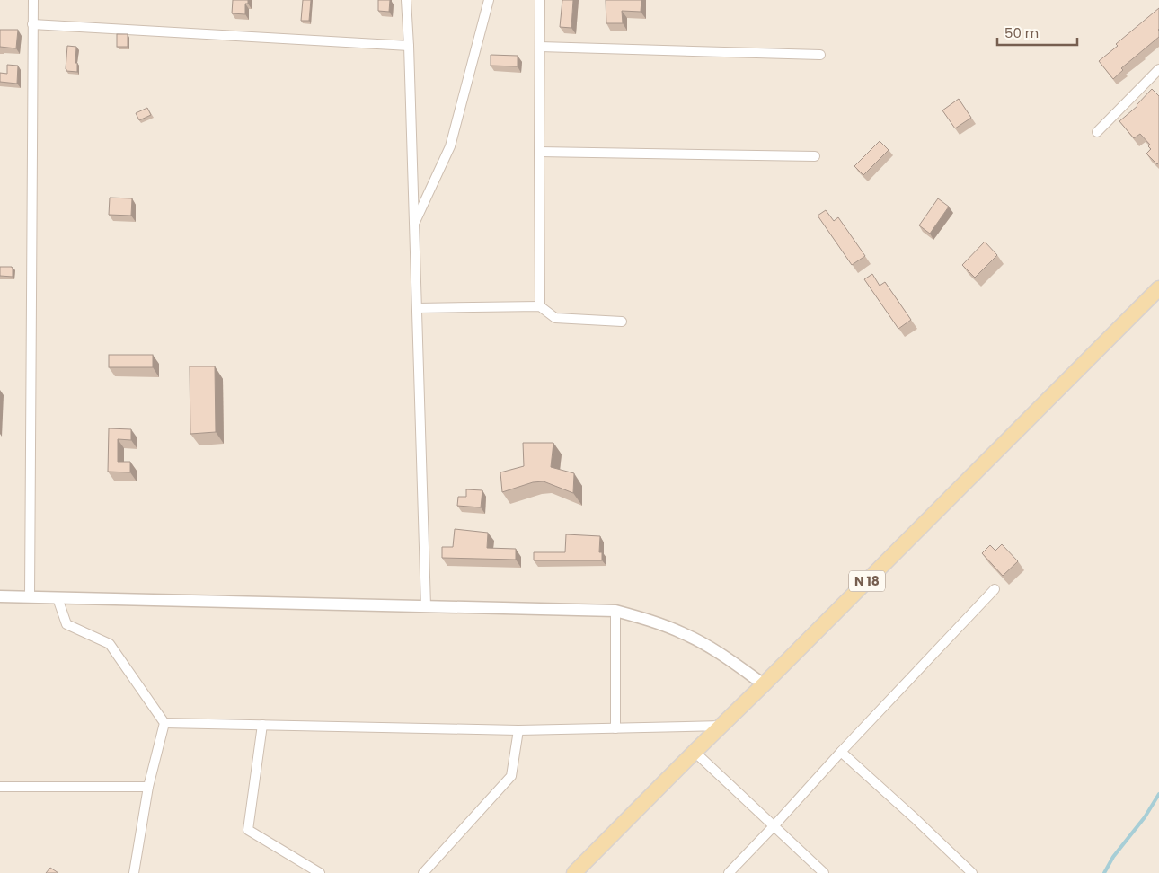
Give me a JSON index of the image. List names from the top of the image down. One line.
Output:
{"streets":{"main road":["N 18"]},"scale_bar":"50 m"}
